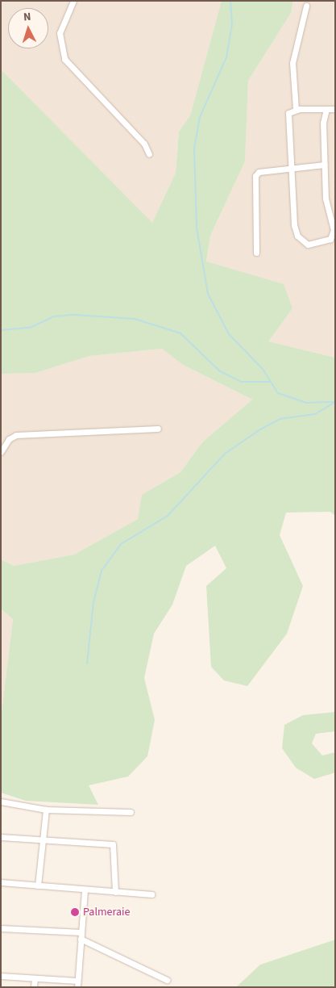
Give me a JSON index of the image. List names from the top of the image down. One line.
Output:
{"places":["Palmeraie"],"north":"top"}
